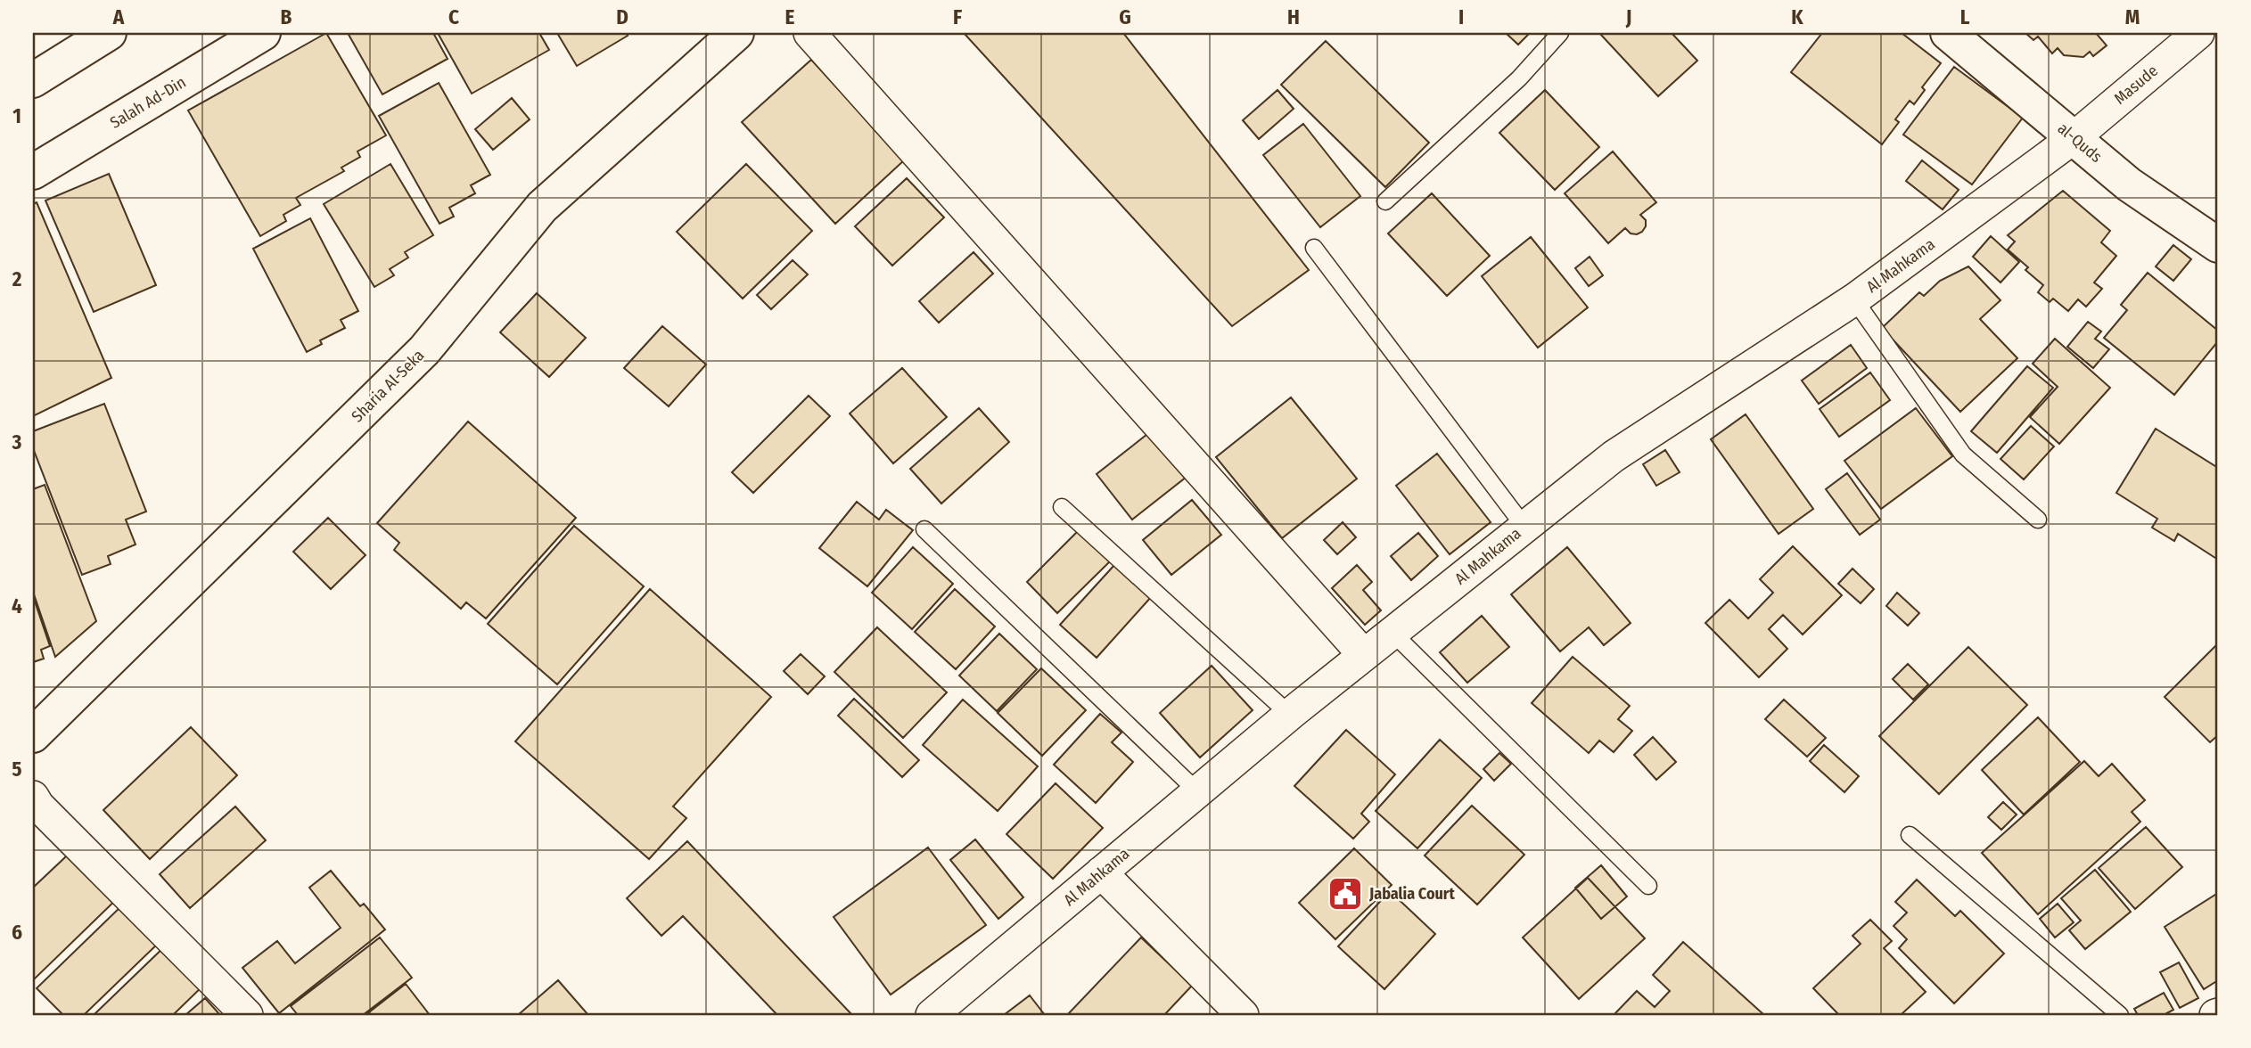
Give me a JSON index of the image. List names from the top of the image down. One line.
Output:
{"streets":{"main road":["Salah Ad-Din","al-Quds","Sharia Al-Seka"],"street":["Masude","Al Mahkama"]},"crossings":[["Masude","al-Quds"],["Masude","Al Mahkama"],["al-Quds","Al Mahkama"]],"places":{"public building":["Jabalia Court"]},"grid":{"columns":["A","B","C","D","E","F","G","H","I","J","K","L","M"],"rows":["1","2","3","4","5","6"]}}
